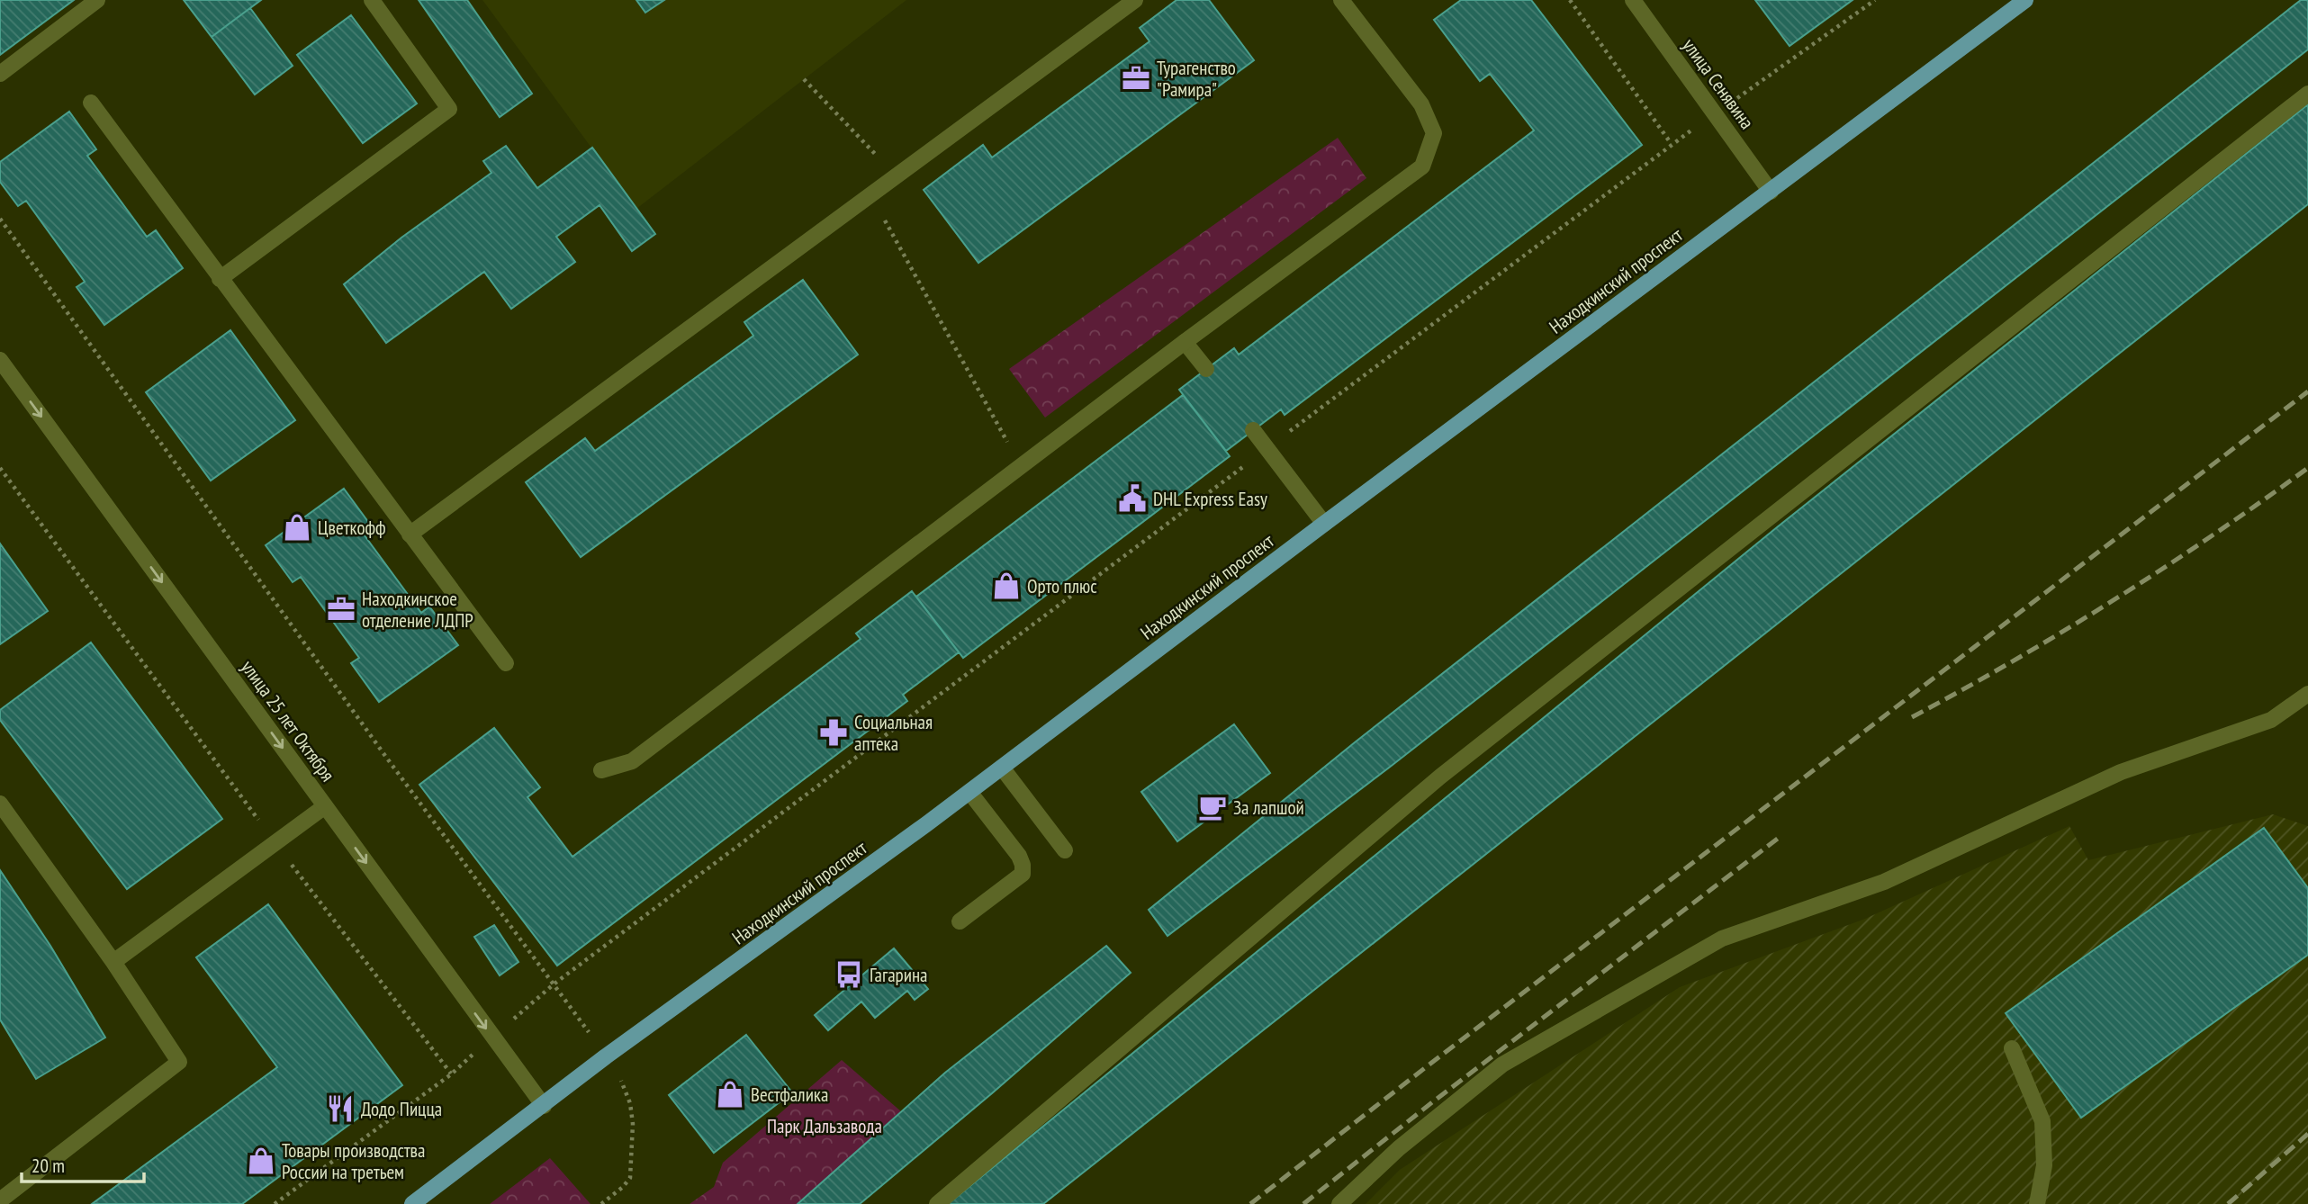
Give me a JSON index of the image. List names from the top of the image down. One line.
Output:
{"streets":{"main road":["Находкинский проспект"],"street":["улица Сенявина","улица 25 лет Октября"]},"crossings":[["улица Сенявина","Находкинский проспект"],["Находкинский проспект","улица 25 лет Октября"]],"one_way":["улица 25 лет Октября"],"parks":["Парк Дальзавода"],"places":{"office":["Турагенство \"Рамира\"","Находкинское отделение ЛДПР"],"public building":["DHL Express Easy"],"shop":["Цветкофф","Орто плюс","Вестфалика","Товары производства России на третьем"],"pharmacy":["Социальная аптека"],"cafe":["За лапшой"],"bus stop":["Гагарина"],"restaurant":["Додо Пицца"]},"scale_bar":"20 m"}
